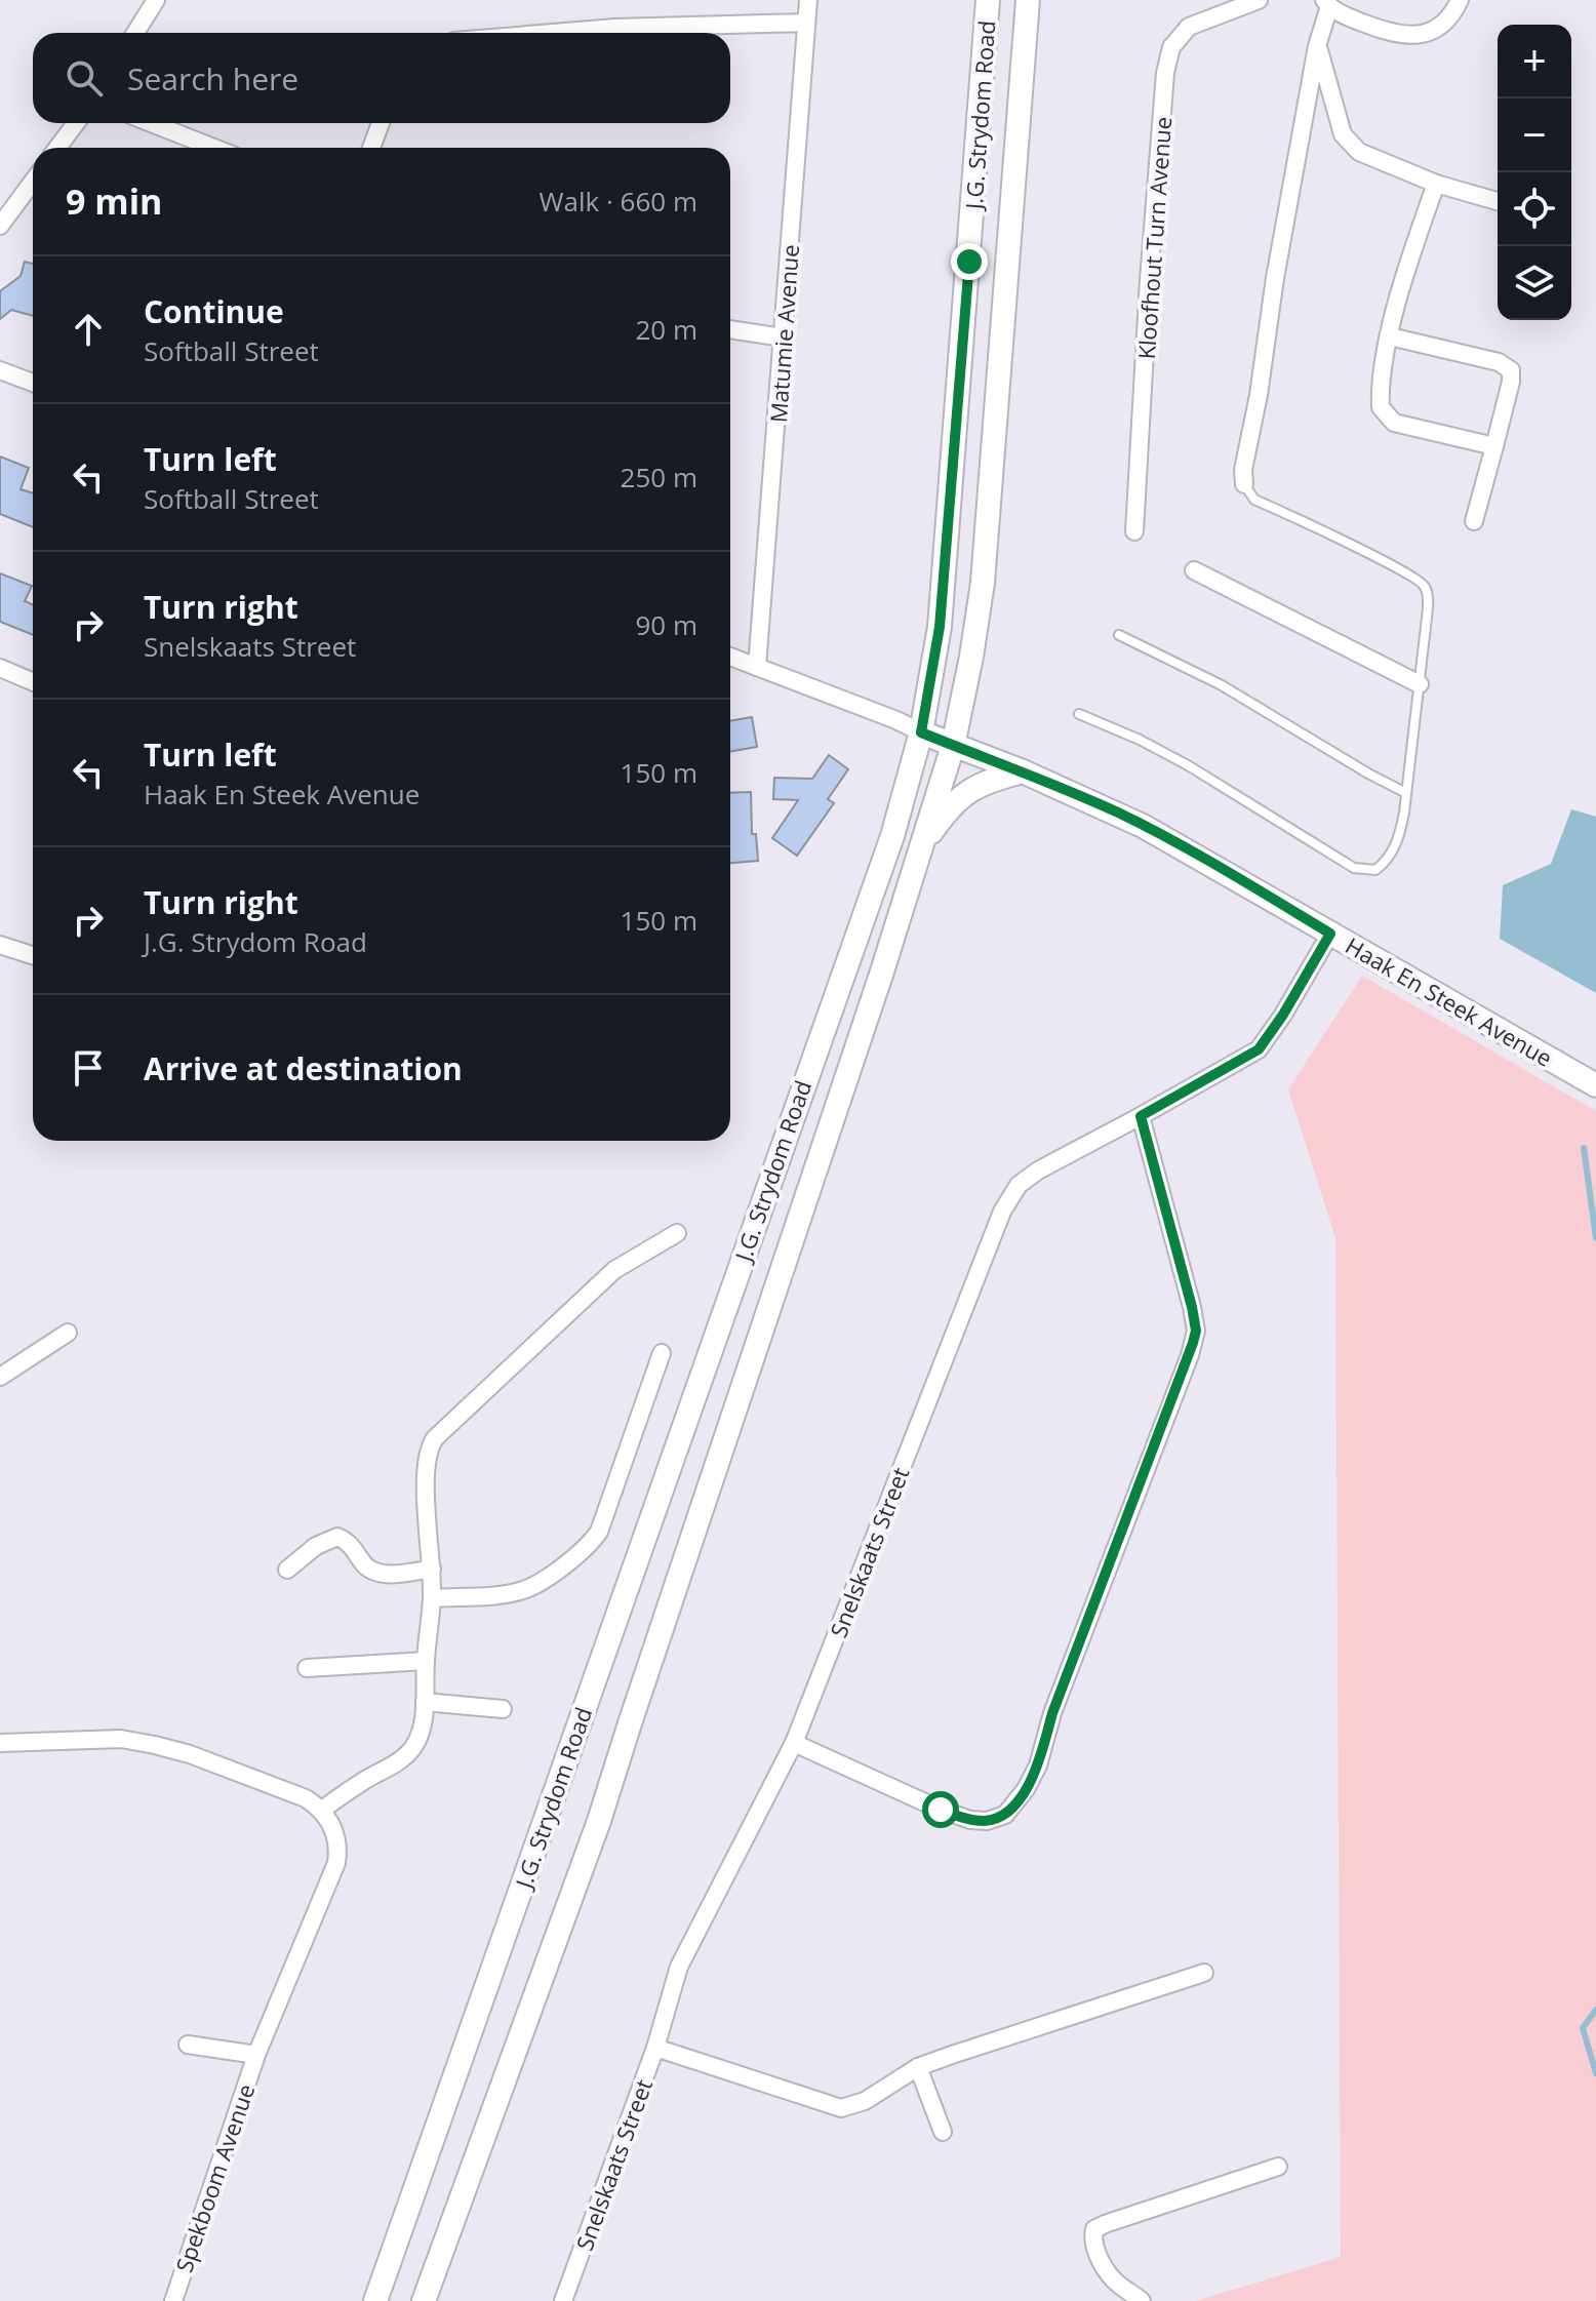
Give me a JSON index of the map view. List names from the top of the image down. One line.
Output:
{"streets":{"street":["J.G. Strydom Road","Kloofhout Turn Avenue","Matumie Avenue","Haak En Steek Avenue","Snelskaats Street","Spekboom Avenue"]},"crossings":[["J.G. Strydom Road","Haak En Steek Avenue"],["Matumie Avenue","Haak En Steek Avenue"],["Haak En Steek Avenue","Snelskaats Street"]],"page":{"map_buttons":["+","−"],"search":"Search here","heading":["9 min","Walk · 660 m"],"list":[["Continue","Softball Street","20 m"],["Turn left","Softball Street","250 m"],["Turn right","Snelskaats Street","90 m"],["Turn left","Haak En Steek Avenue","150 m"],["Turn right","J.G. Strydom Road","150 m"],"Arrive at destination"]}}
